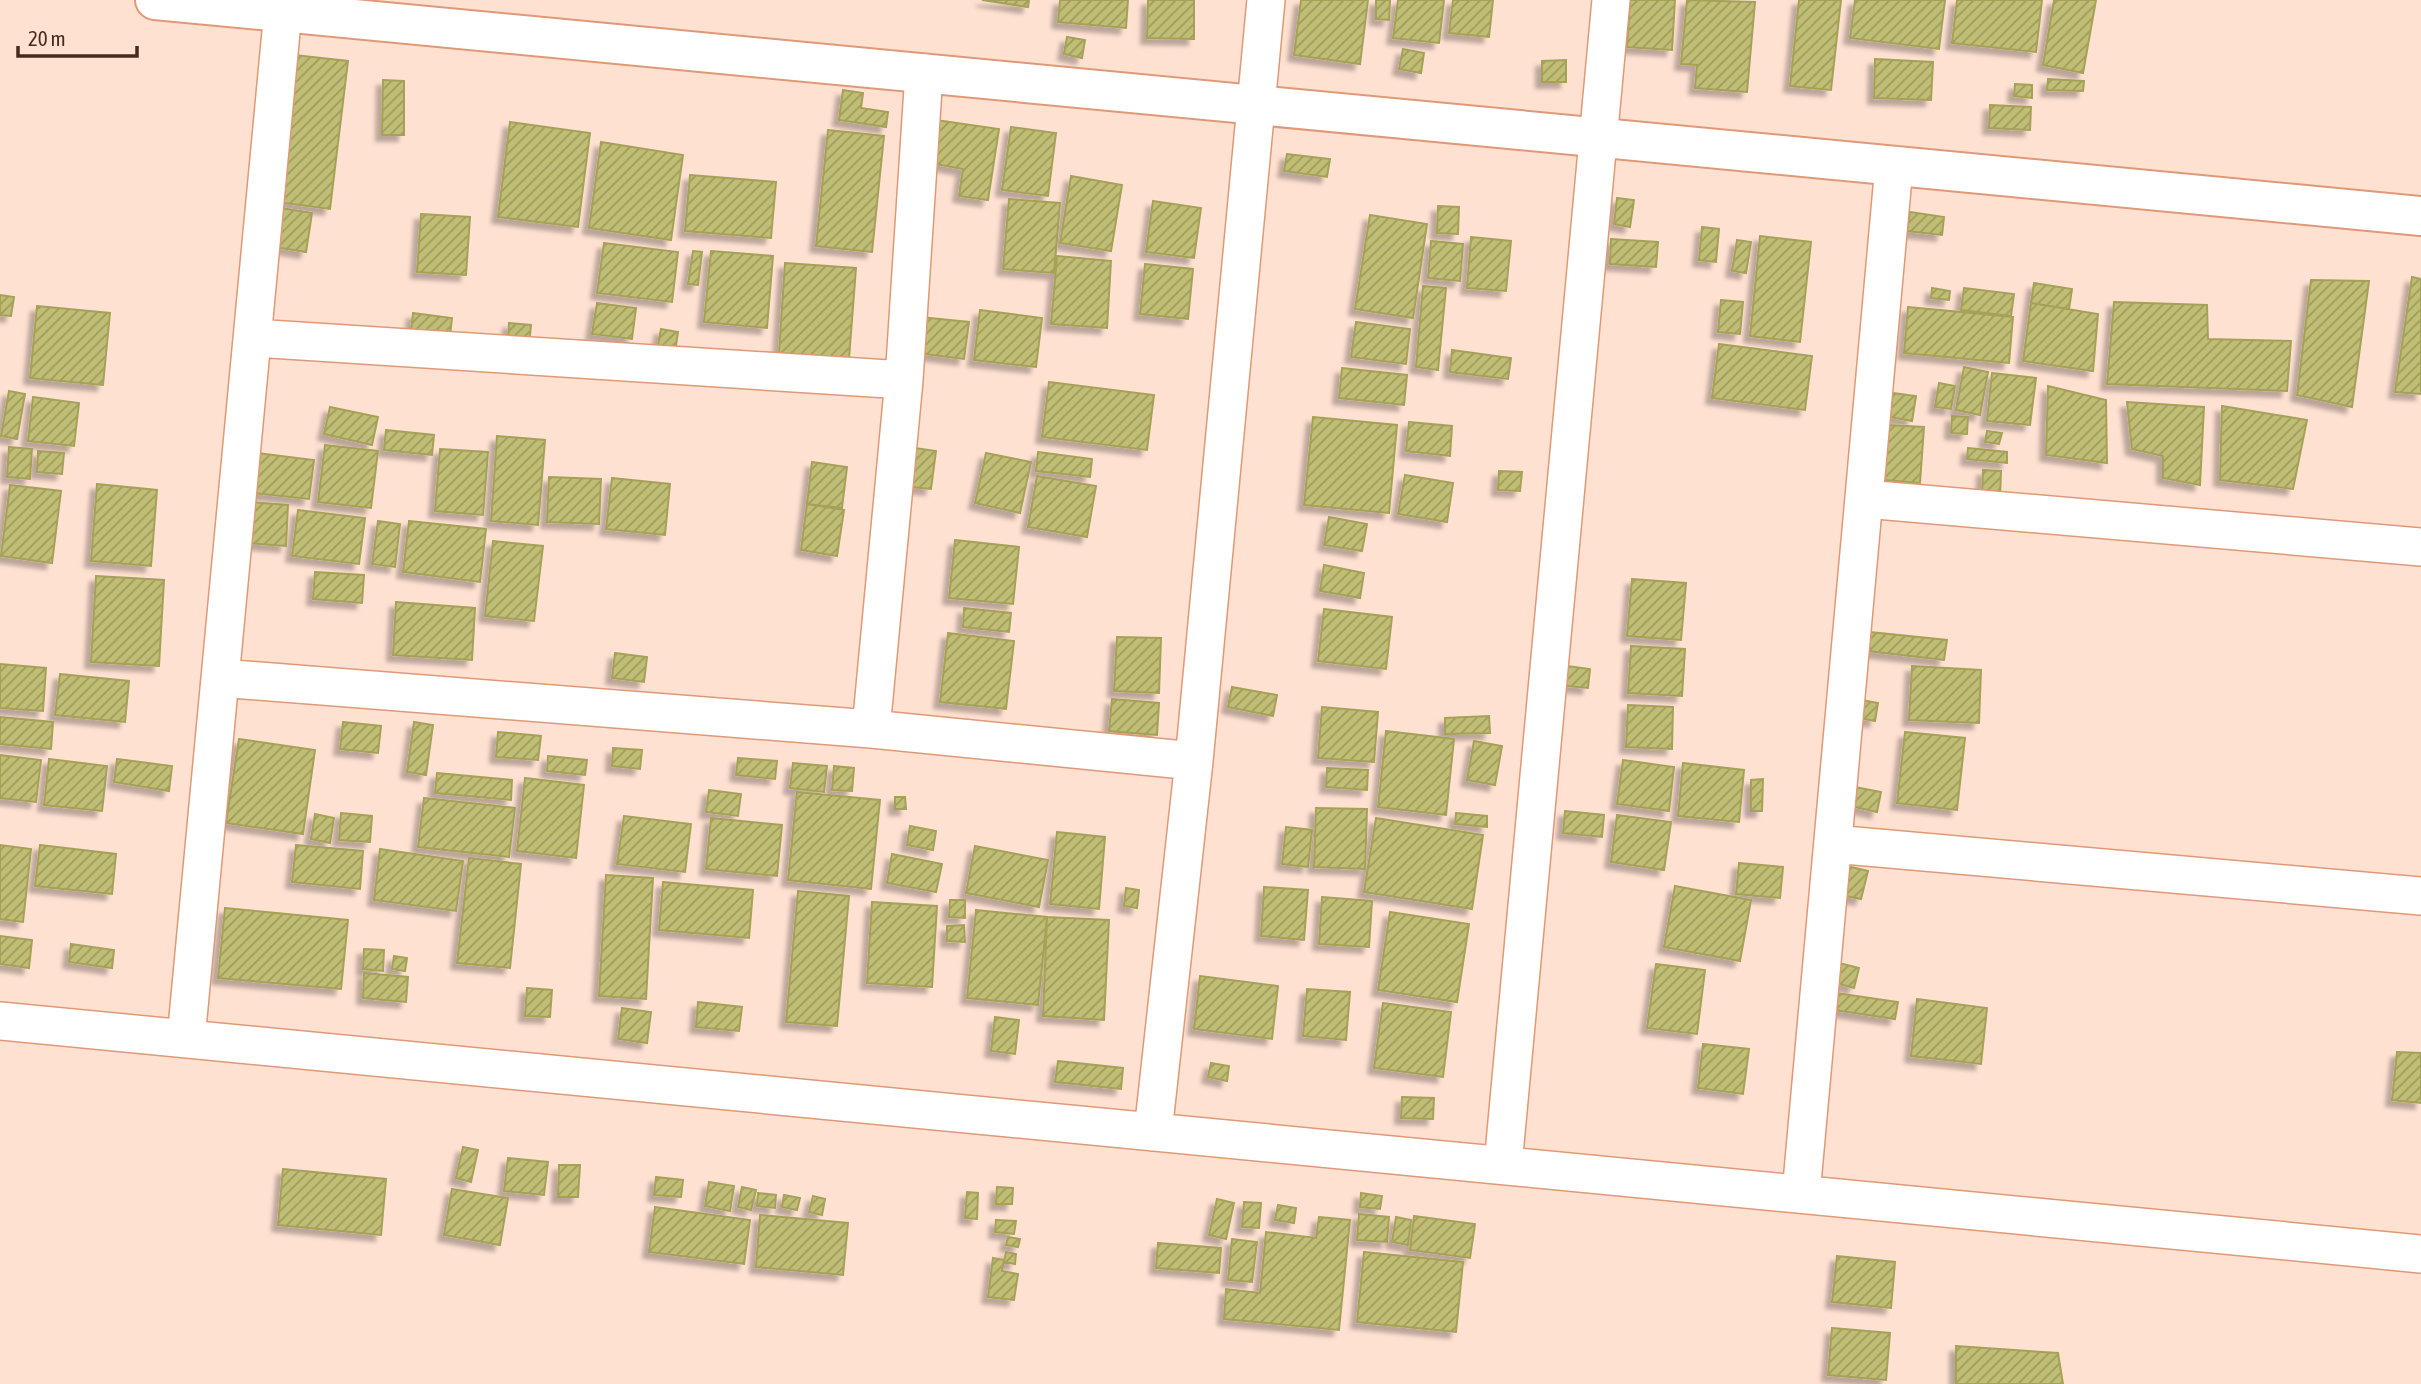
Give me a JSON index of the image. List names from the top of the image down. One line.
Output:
{"scale_bar":"20 m"}
